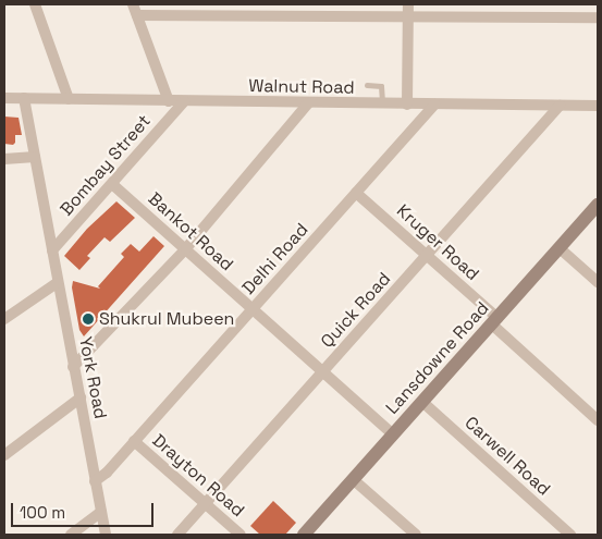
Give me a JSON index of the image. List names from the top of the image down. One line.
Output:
{"streets":{"street":["Walnut Road","Bombay Street","Bankot Road","Kruger Road","Delhi Road","Quick Road","Lansdowne Road","York Road","Carwell Road","Drayton Road"]},"crossings":[["Walnut Road","Bombay Street"],["Walnut Road","Delhi Road"],["Walnut Road","Quick Road"],["Walnut Road","York Road"],["Bombay Street","Bankot Road"],["Bombay Street","York Road"],["Bankot Road","Delhi Road"],["Bankot Road","Quick Road"],["Bankot Road","Lansdowne Road"],["Kruger Road","Delhi Road"],["Kruger Road","Quick Road"],["Kruger Road","Lansdowne Road"],["Delhi Road","York Road"],["Delhi Road","Drayton Road"],["Quick Road","Drayton Road"],["Lansdowne Road","Carwell Road"]],"places":["Shukrul Mubeen"],"scale_bar":"100 m"}
